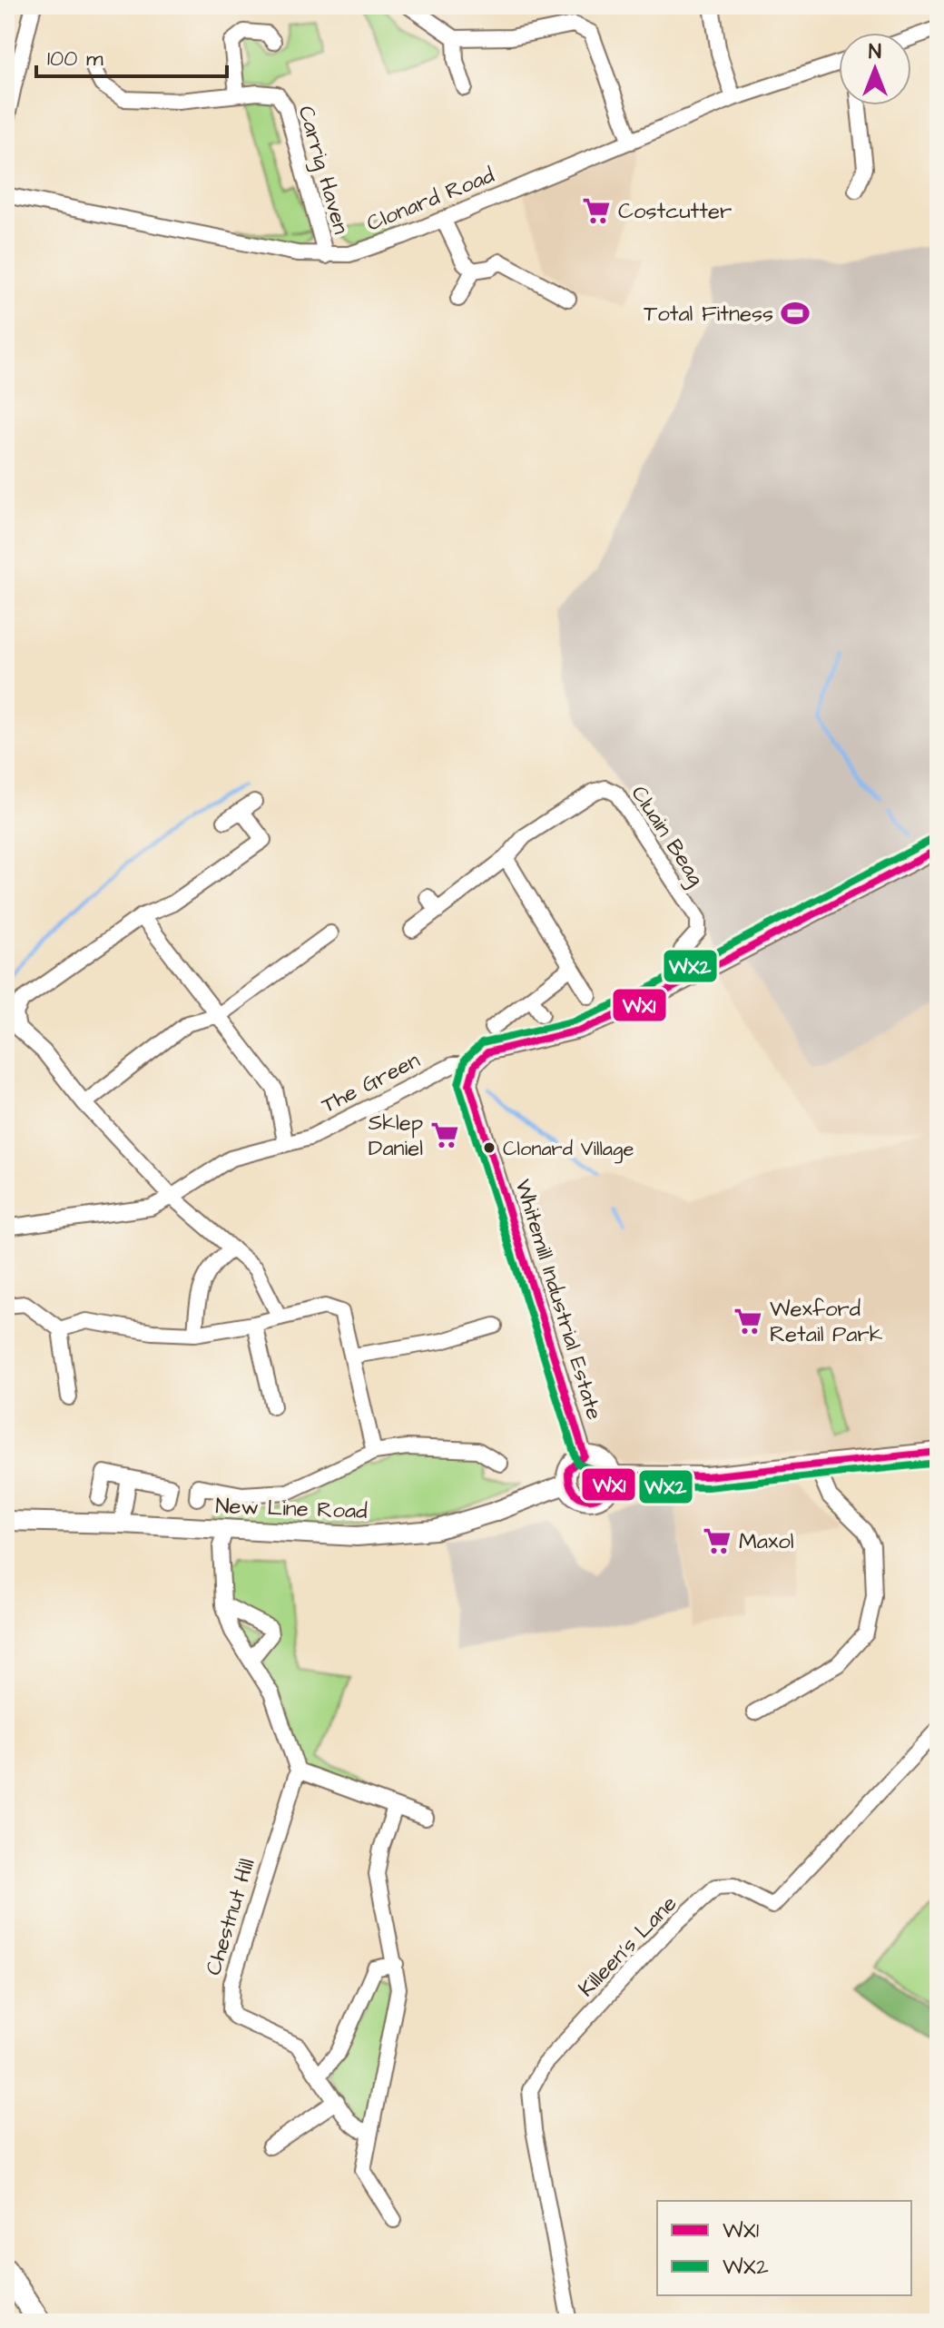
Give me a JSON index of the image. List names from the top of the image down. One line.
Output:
{"streets":{"main road":["New Line Road"],"street":["Carrig Haven","Clonard Road","Cluain Beag","The Green","Whitemill Industrial Estate","Chestnut Hill","Killeen's Lane"]},"crossings":[["Carrig Haven","Clonard Road"],["The Green","Whitemill Industrial Estate"],["Whitemill Industrial Estate","New Line Road"]],"places":{"supermarket":["Costcutter","Sklep Daniel","Wexford Retail Park","Maxol"],"sports":["Total Fitness"],"other":["Clonard Village"]},"lines":["transit line WX2","transit line WX1"],"legend":["WX1","WX2"],"scale_bar":"100 m","north":"top"}
